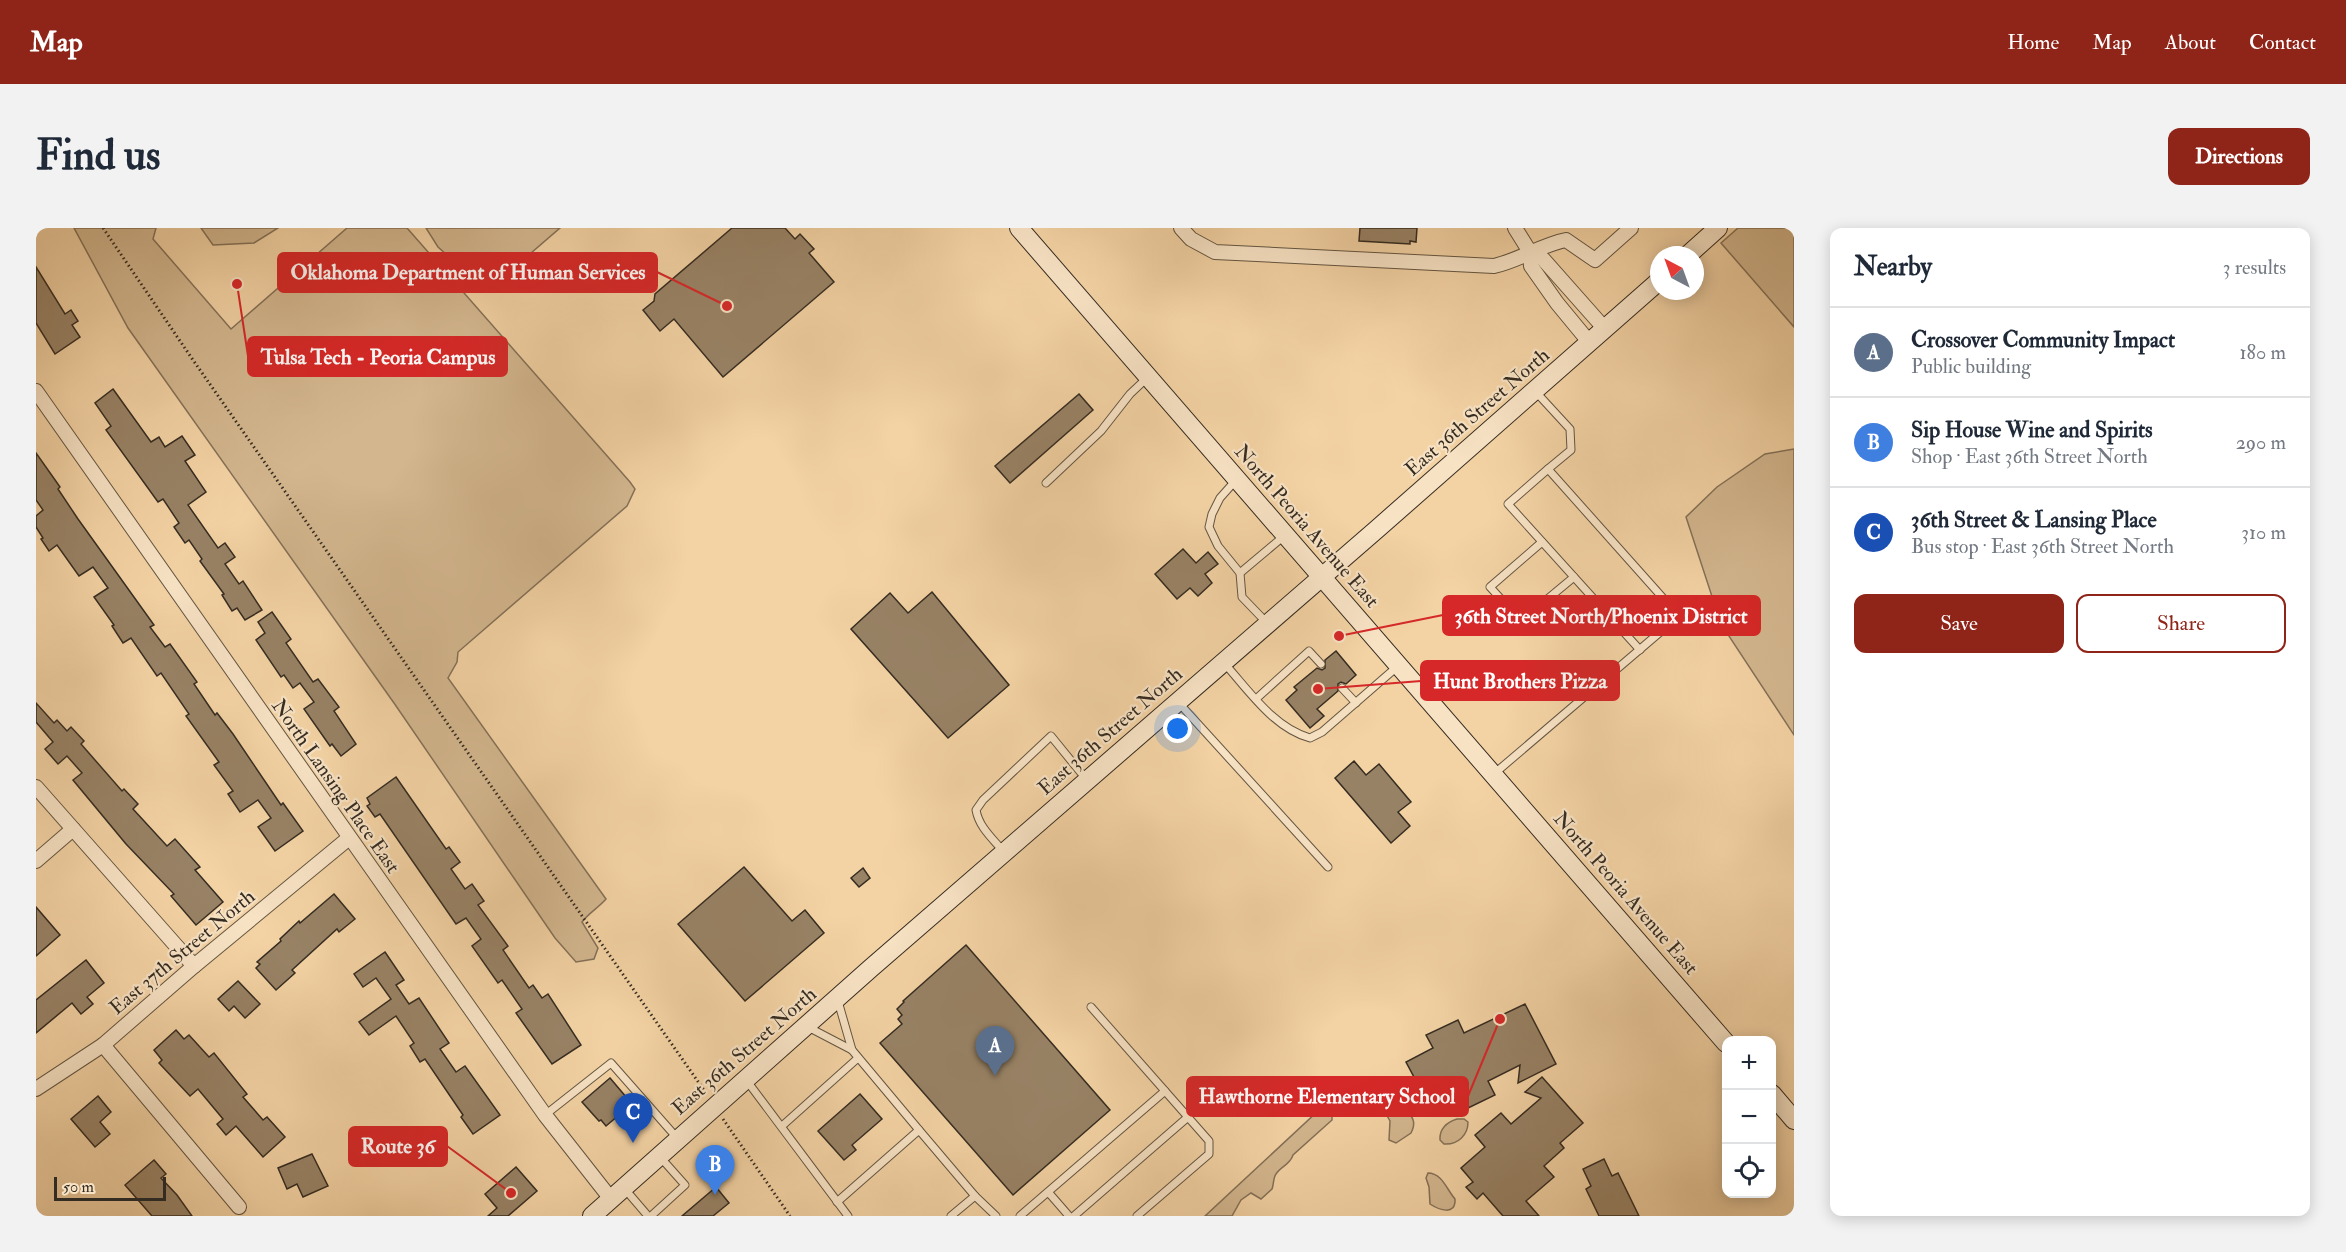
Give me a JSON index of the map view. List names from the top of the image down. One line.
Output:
{"streets":{"main road":["East 36th Street North","North Peoria Avenue East"],"street":["North Lansing Place East","East 37th Street North"]},"crossings":[["East 36th Street North","North Peoria Avenue East"],["East 36th Street North","North Lansing Place East"],["North Lansing Place East","East 37th Street North"]],"places":["Tulsa Tech - Peoria Campus","Oklahoma Department of Human Services","36th Street North/Phoenix District","Hunt Brothers Pizza","Hawthorne Elementary School","Route 36"],"scale_bar":"50 m","north":"top left","page":{"header":"Map","nav":["Home","Map","About","Contact"],"buttons":["Directions",["Save","Share"]],"title":"Find us","heading":["Nearby","3 results"],"list":[{"mark":"A","name":"Crossover Community Impact","note":"Public building","value":"180 m"},{"mark":"B","name":"Sip House Wine and Spirits","note":"Shop · East 36th Street North","value":"290 m"},{"mark":"C","name":"36th Street & Lansing Place","note":"Bus stop · East 36th Street North","value":"310 m"}],"pins":["A","C","B"],"map_buttons":["+","−"],"scale":"50 m"}}
